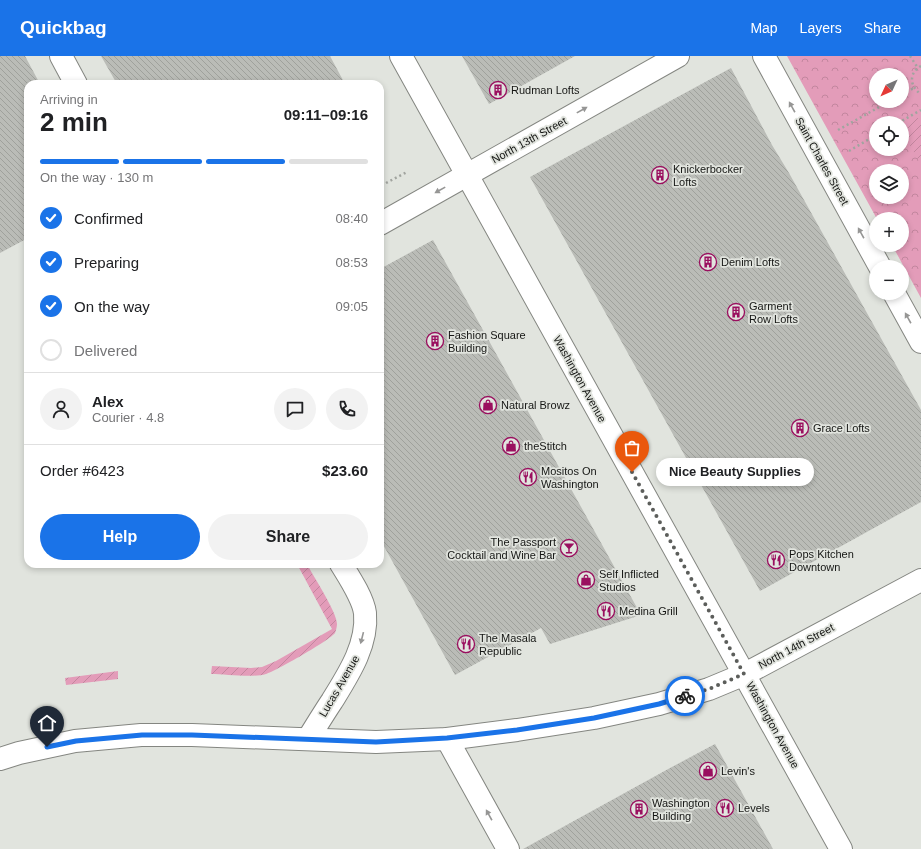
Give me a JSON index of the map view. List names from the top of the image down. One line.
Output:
{"streets":{"main road":["North 13th Street","Saint Charles Street","Washington Avenue","North 14th Street","Lucas Avenue"]},"crossings":[["North 13th Street","Washington Avenue"],["Washington Avenue","North 14th Street"],["North 14th Street","Lucas Avenue"]],"one_way":["Saint Charles Street","Lucas Avenue"],"places":{"building":["Rudman Lofts","Knickerbocker Lofts","Denim Lofts","Garment Row Lofts","Fashion Square Building","Grace Lofts","Washington Building"],"shop":["Natural Browz","theStitch","Self Inflicted Studios","Levin's"],"other":["Nice Beauty Supplies"],"restaurant":["Mositos On Washington","Pops Kitchen Downtown","Medina Grill","The Masala Republic","Levels"],"bar":["The Passport Cocktail and Wine Bar"]},"north":"bottom left","page":{"header":"Quickbag","nav":["Map","Layers","Share"],"map_buttons":["+","−"],"heading":["2 min","Arriving in","09:11–09:16"],"panel":["Alex","Courier · 4.8","Order #6423","$23.60"],"bar":"On the way · 130 m","list":[["Confirmed","08:40"],["Preparing","08:53"],["On the way","09:05"],"Delivered"],"bubble":"Nice Beauty Supplies","buttons":["Help","Share"]}}
